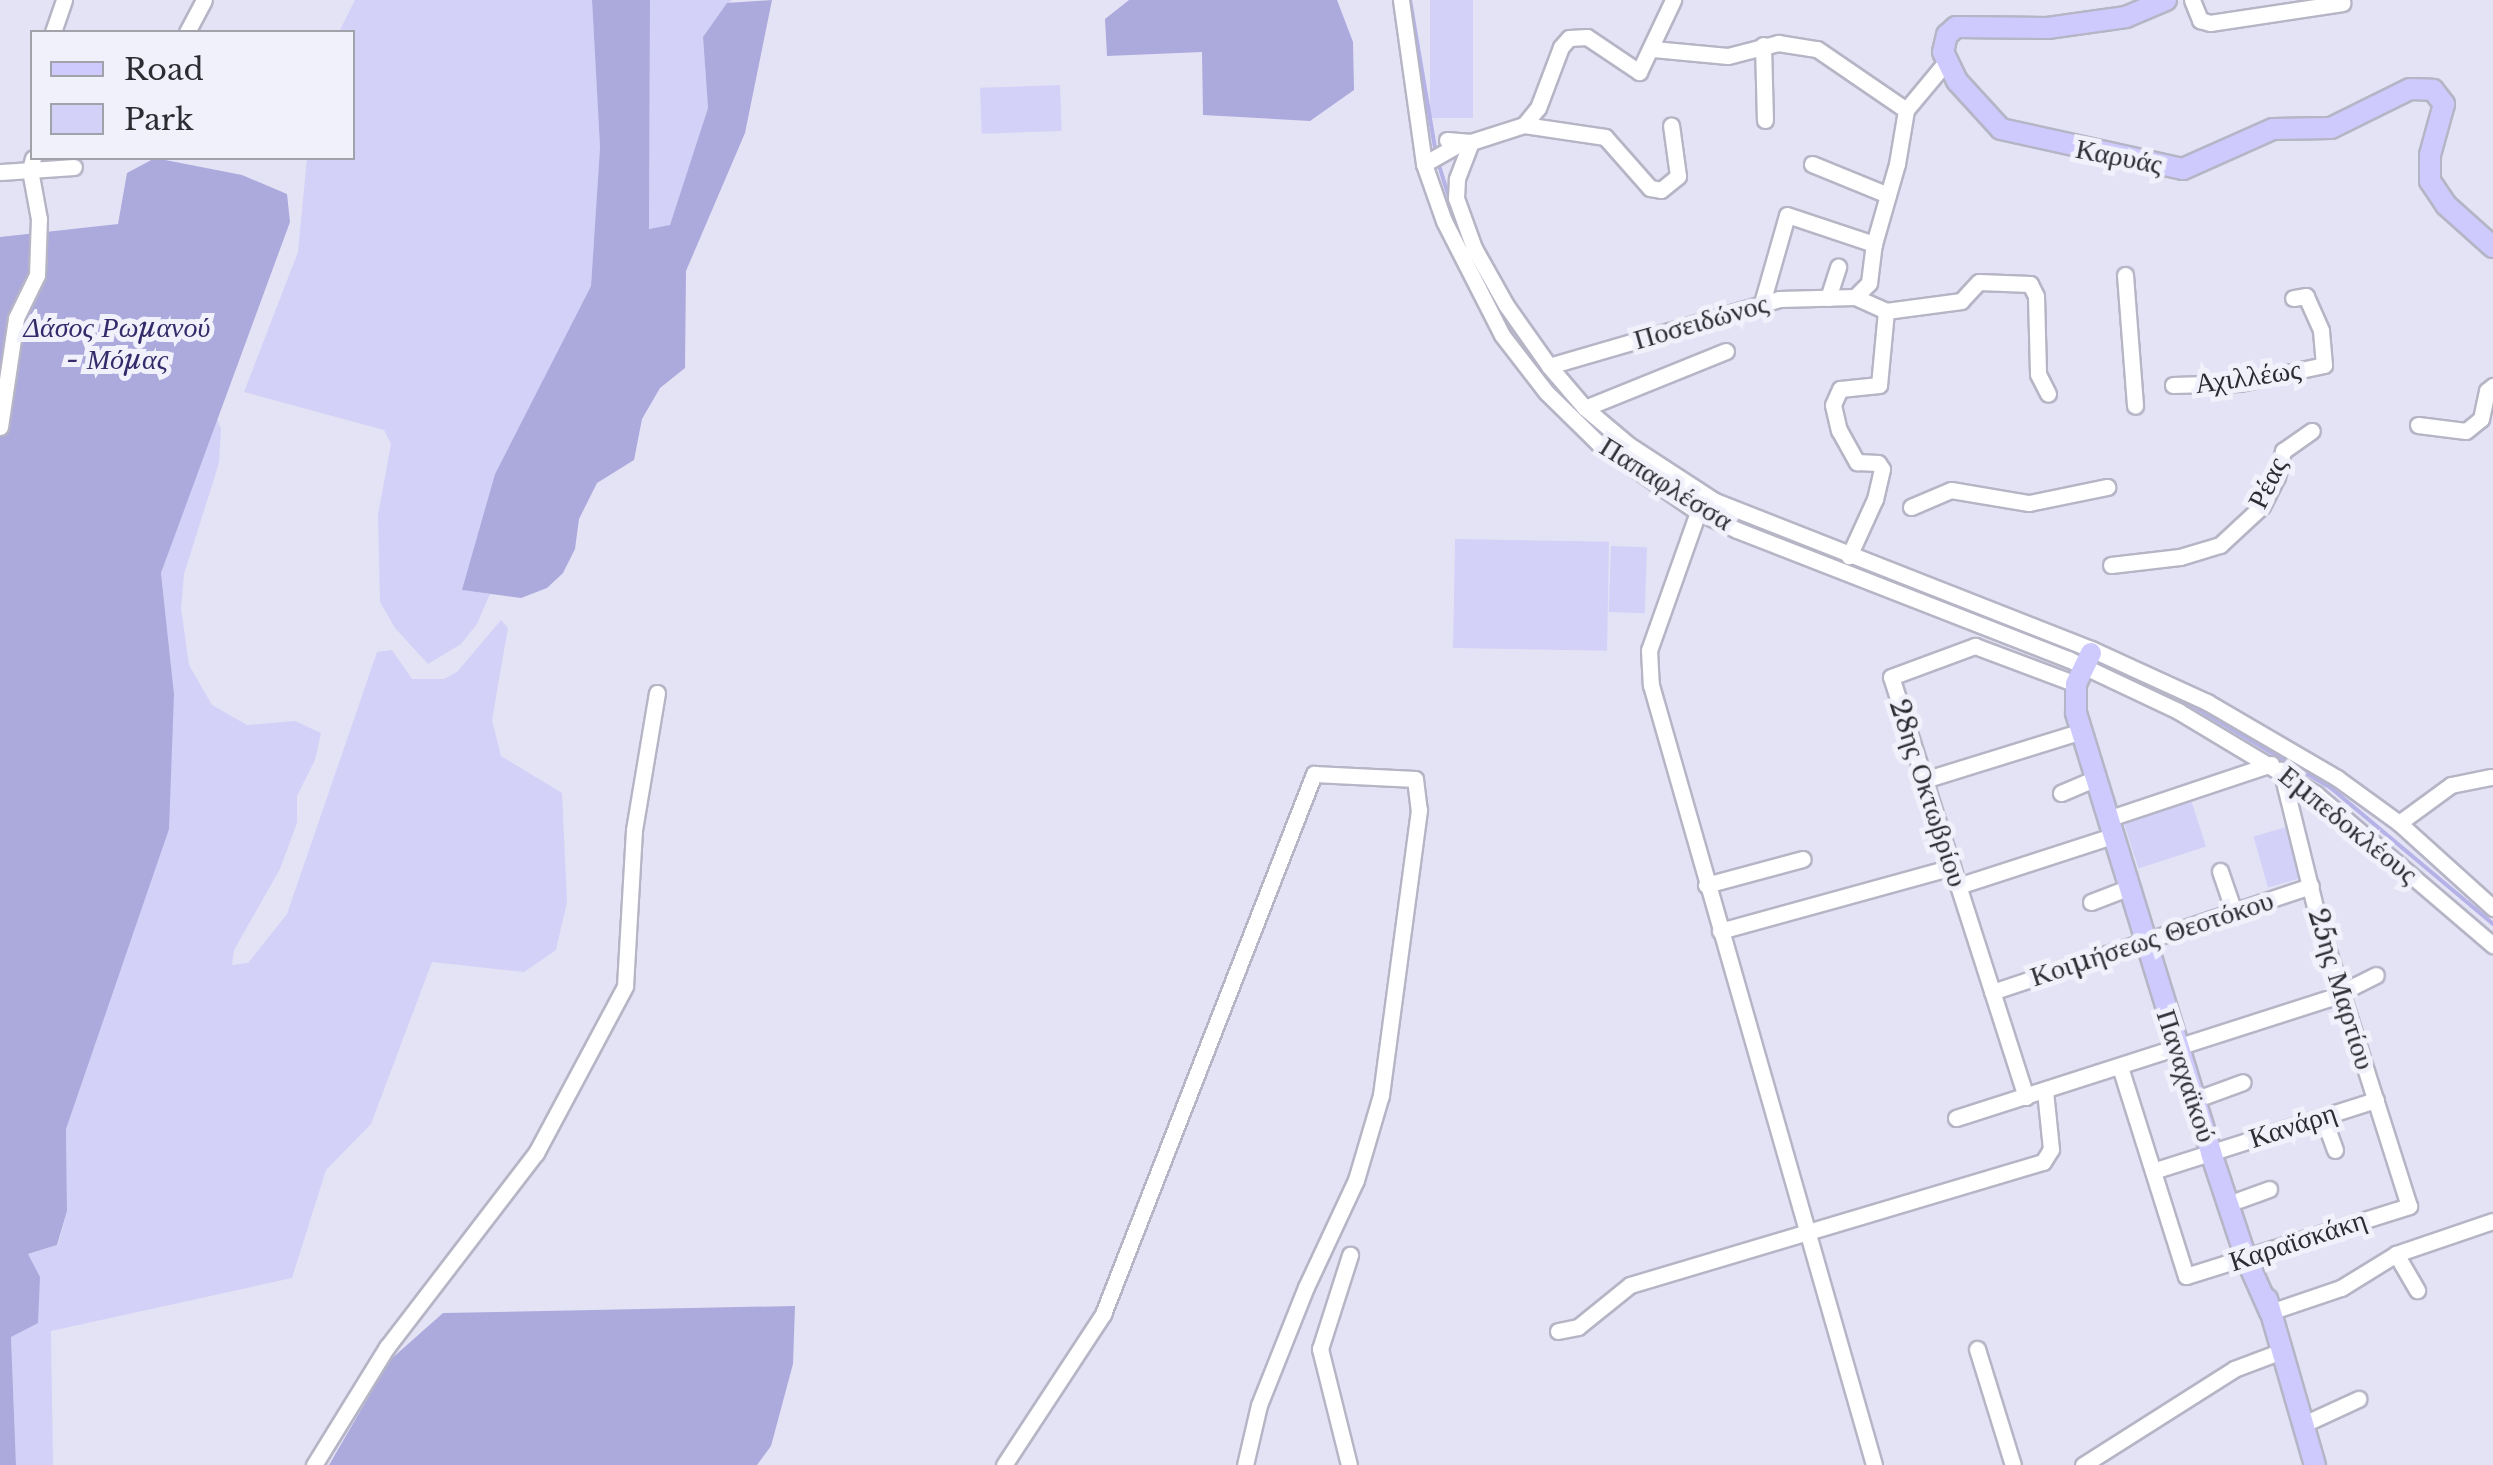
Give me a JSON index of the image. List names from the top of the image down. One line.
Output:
{"streets":{"main road":["Καρυάς","Παναχαϊκού"],"street":["Ποσειδώνος","Αχιλλέως","Ρέας","Παπαφλέσσα","28ης Οκτωβρίου","Εμπεδοκλέους","Κοιμήσεως Θεοτόκου","25ης Μαρτίου","Κανάρη","Καραϊσκάκη"]},"crossings":[["Παπαφλέσσα","28ης Οκτωβρίου"],["Παπαφλέσσα","Εμπεδοκλέους"],["Παπαφλέσσα","Παναχαϊκού"],["28ης Οκτωβρίου","Εμπεδοκλέους"],["28ης Οκτωβρίου","Κοιμήσεως Θεοτόκου"],["28ης Οκτωβρίου","Παναχαϊκού"],["Εμπεδοκλέους","25ης Μαρτίου"],["Εμπεδοκλέους","Παναχαϊκού"],["Κοιμήσεως Θεοτόκου","25ης Μαρτίου"],["Κοιμήσεως Θεοτόκου","Παναχαϊκού"],["25ης Μαρτίου","Κανάρη"],["25ης Μαρτίου","Καραϊσκάκη"],["Παναχαϊκού","Κανάρη"],["Παναχαϊκού","Καραϊσκάκη"],["Κανάρη","Καραϊσκάκη"]],"parks":["Δάσος Ρωμανού - Μόμας"],"legend":["Road","Park"]}
